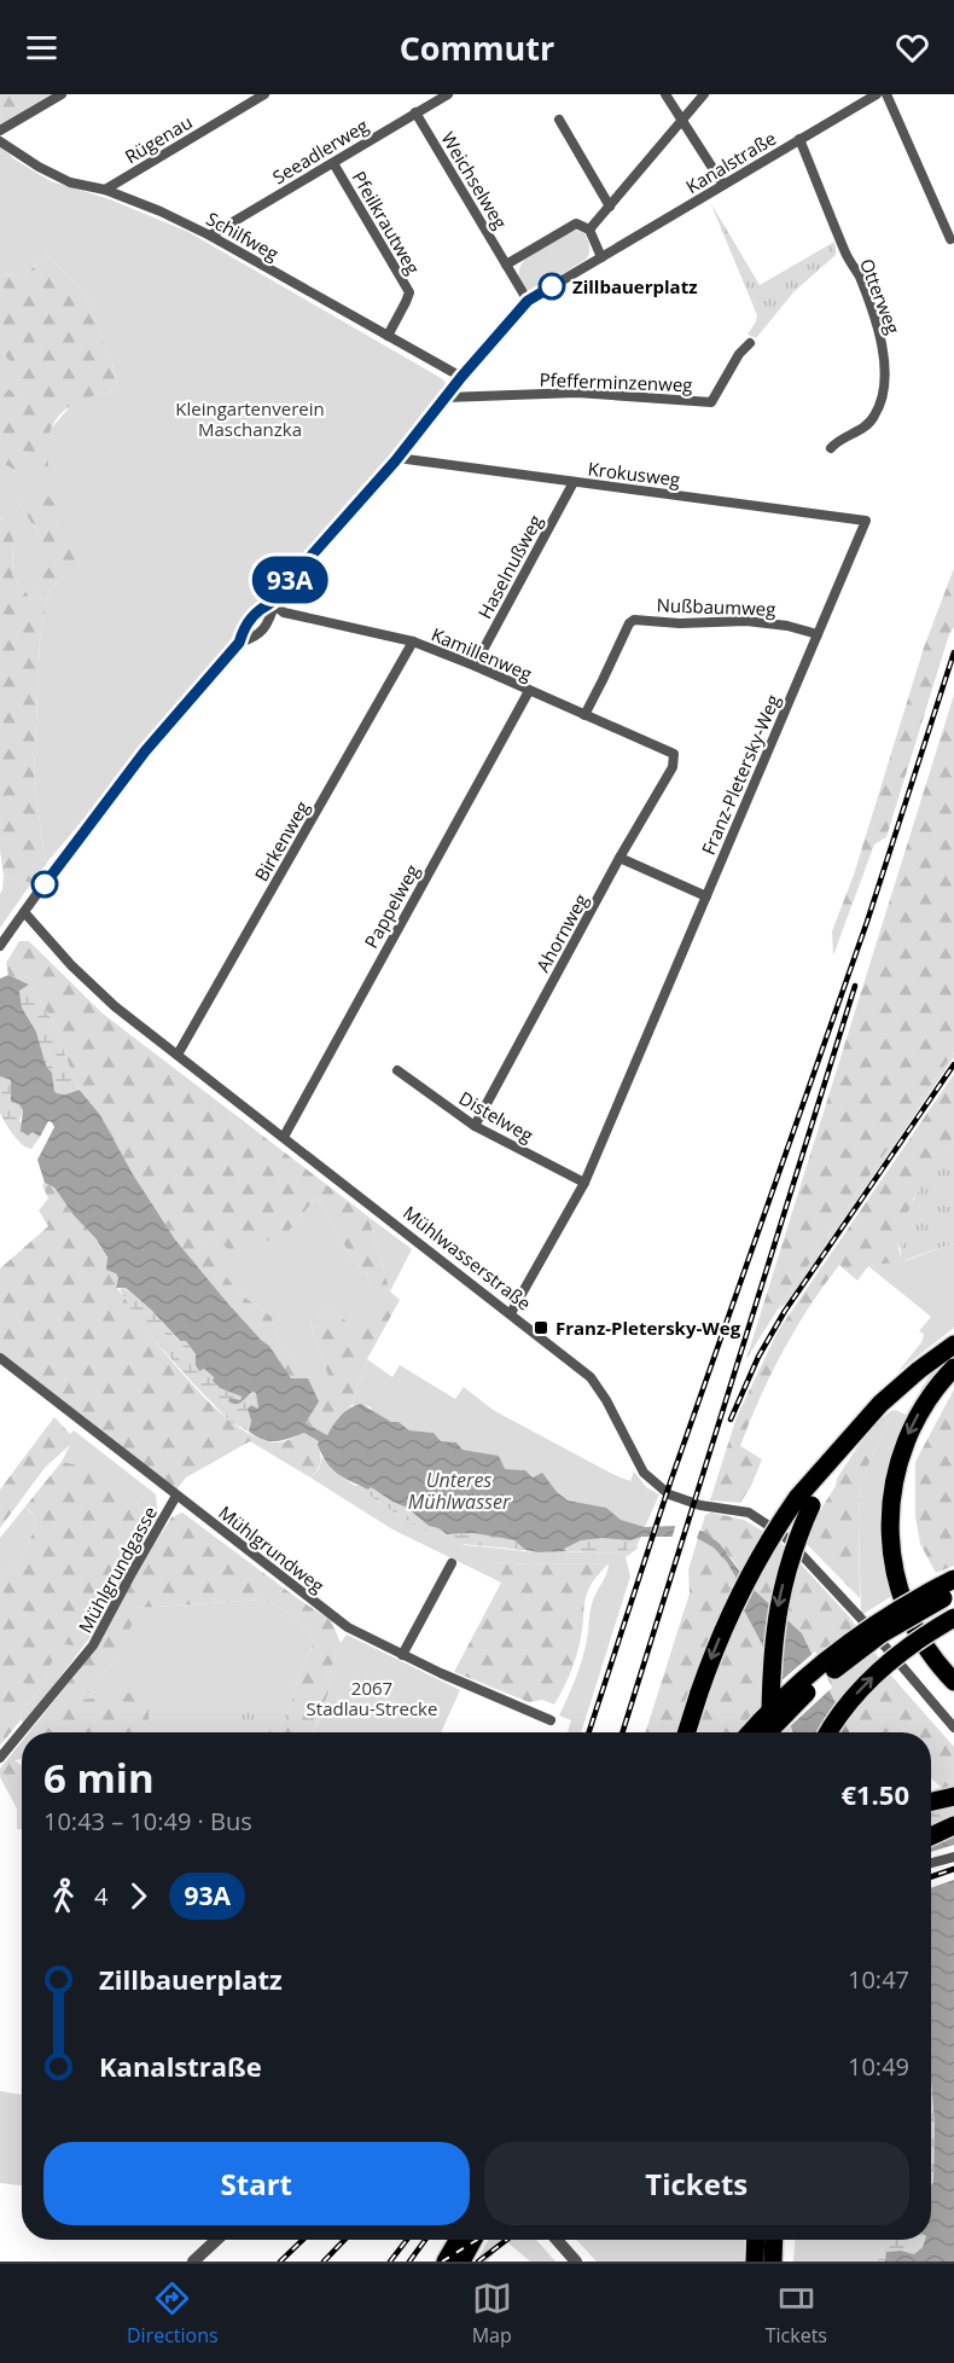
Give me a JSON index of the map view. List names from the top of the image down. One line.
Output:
{"streets":{"street":["Rügenau","Seeadlerweg","Kanalstraße","Weichselweg","Pfeilkrautweg","Schilfweg","Otterweg","Pfefferminzenweg","Krokusweg","Haselnußweg","Nußbaumweg","Kamillenweg","Franz-Pletersky-Weg","Birkenweg","Pappelweg","Ahornweg","Distelweg","Mühlwasserstraße","Mühlgrundweg","Mühlgrundgasse"]},"crossings":[["Rügenau","Schilfweg"],["Seeadlerweg","Weichselweg"],["Seeadlerweg","Pfeilkrautweg"],["Seeadlerweg","Schilfweg"],["Kanalstraße","Otterweg"],["Pfeilkrautweg","Schilfweg"],["Krokusweg","Haselnußweg"],["Krokusweg","Franz-Pletersky-Weg"],["Haselnußweg","Kamillenweg"],["Nußbaumweg","Kamillenweg"],["Nußbaumweg","Franz-Pletersky-Weg"],["Kamillenweg","Birkenweg"],["Kamillenweg","Pappelweg"],["Kamillenweg","Ahornweg"],["Franz-Pletersky-Weg","Distelweg"],["Franz-Pletersky-Weg","Mühlwasserstraße"],["Birkenweg","Mühlwasserstraße"],["Pappelweg","Mühlwasserstraße"],["Ahornweg","Distelweg"],["Mühlgrundweg","Mühlgrundgasse"]],"water":["Unteres Mühlwasser"],"parks":["Kleingartenverein Maschanzka","2067 Stadlau-Strecke"],"places":{"other":["Zillbauerplatz"],"transit":["Franz-Pletersky-Weg"]},"lines":["bus line 93A"],"page":{"header":"Commutr","on_map":"93A","heading":["6 min","10:43 – 10:49 · Bus","€1.50"],"legs":["4","93A"],"list":[{"name":"Zillbauerplatz","value":"10:47"},{"name":"Kanalstraße","value":"10:49"}],"buttons":["Start","Tickets"],"tabs":["Directions","Map","Tickets"]}}
